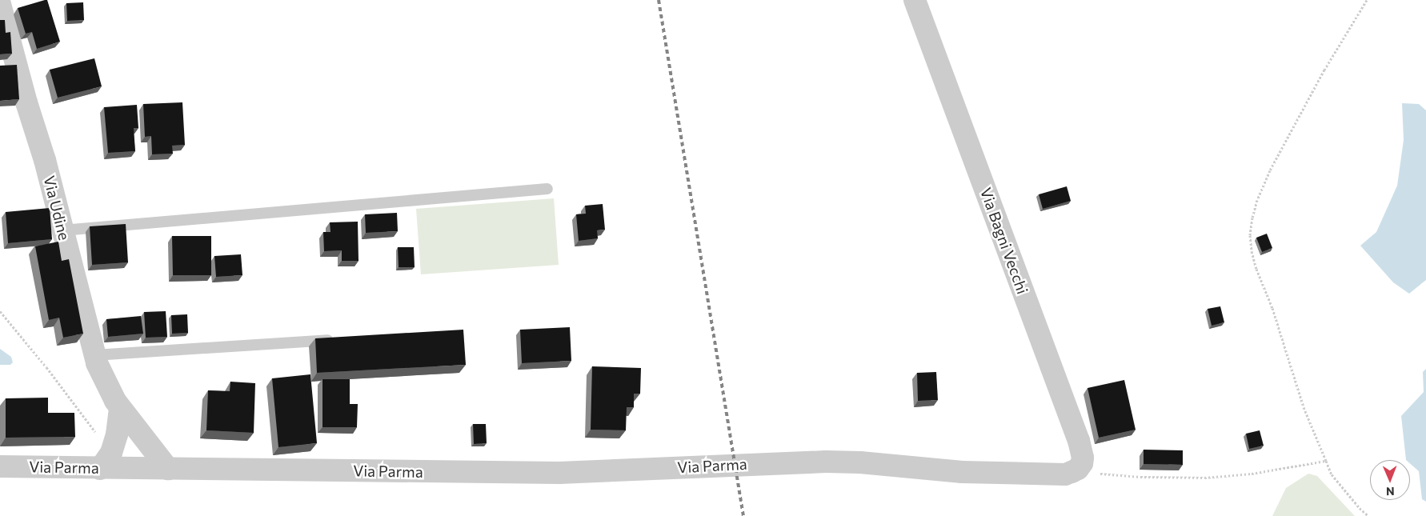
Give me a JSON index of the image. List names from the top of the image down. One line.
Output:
{"streets":{"street":["Via Udine","Via Bagni Vecchi","Via Parma"]},"crossings":[["Via Udine","Via Parma"],["Via Bagni Vecchi","Via Parma"]],"north":"bottom"}
